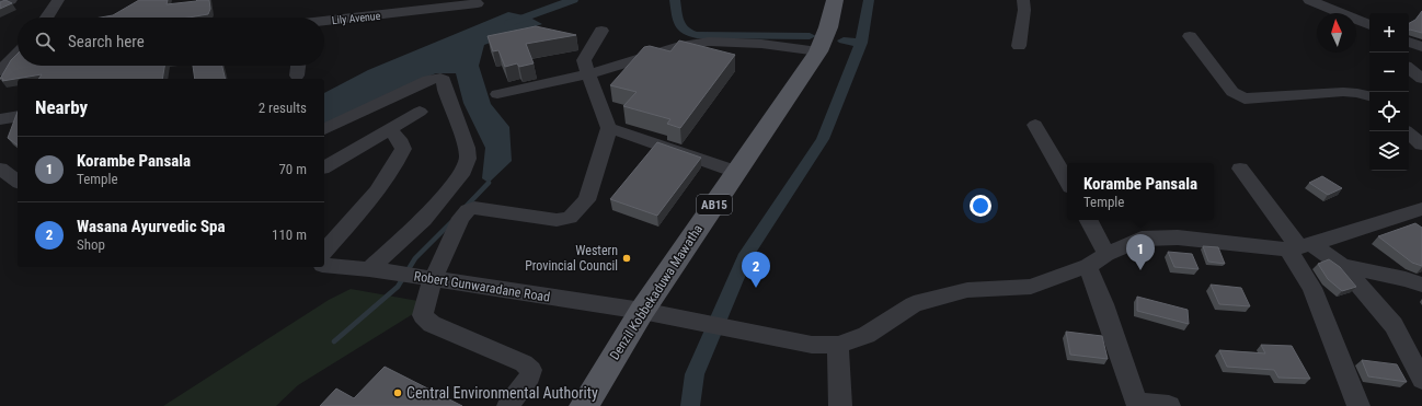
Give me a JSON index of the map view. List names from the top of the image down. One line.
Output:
{"streets":{"main road":["AB15","Denzil Kobbekaduwa Mawatha"],"street":["Lily Avenue","Robert Gunwaradane Road"]},"crossings":[["Robert Gunwaradane Road","Denzil Kobbekaduwa Mawatha"]],"places":["Western Provincial Council","Central Environmental Authority"],"north":"top","page":{"map_buttons":["+","−"],"search":"Search here","heading":["Nearby","2 results"],"list":[{"mark":"1","name":"Korambe Pansala","note":"Temple","value":"70 m"},{"mark":"2","name":"Wasana Ayurvedic Spa","note":"Shop","value":"110 m"}],"popup":["Korambe Pansala","Temple"],"pins":["1","2"]}}
